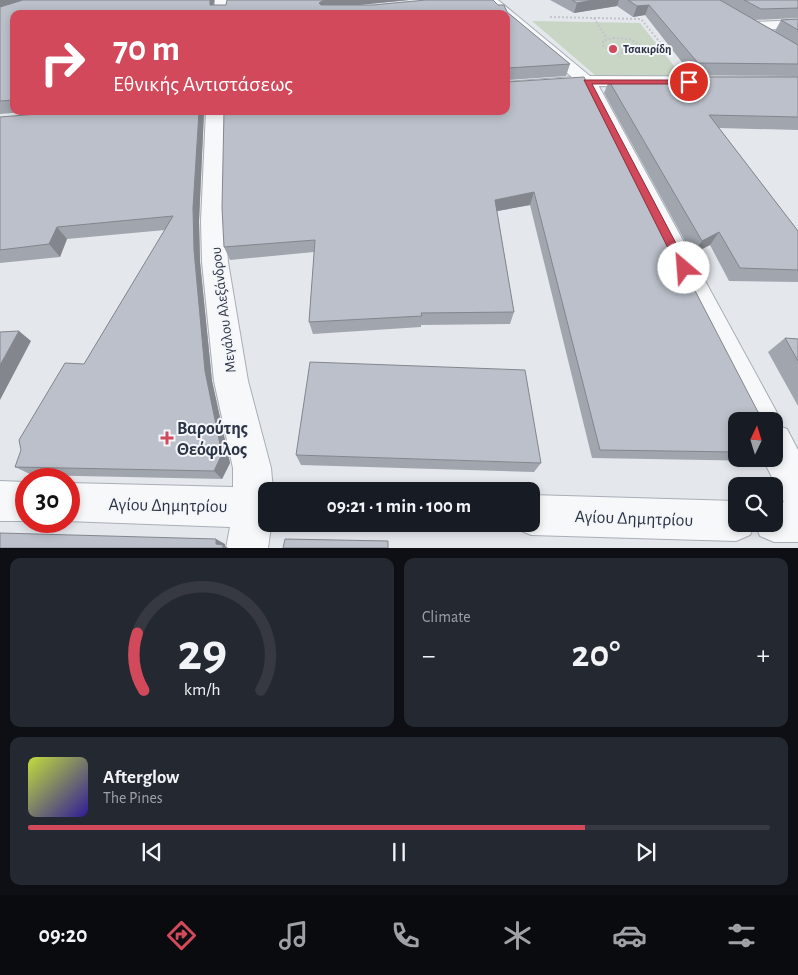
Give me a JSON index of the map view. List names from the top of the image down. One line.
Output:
{"streets":{"street":["Μεγάλου Αλεξάνδρου","Αγίου Δημητρίου"]},"places":{"other":["Τσακιρίδη"],"health":["Βαρούτης Θεόφιλος"]},"north":"top","page":{"turn":["70 m","Εθνικής Αντιστάσεως"],"limit":"30","trip":"09:21 · 1 min · 100 m","tile":"Climate","heat":["−","20°","+"],"song":["Afterglow","The Pines"],"tabs":"09:20","gauge":["29","km/h"]}}
